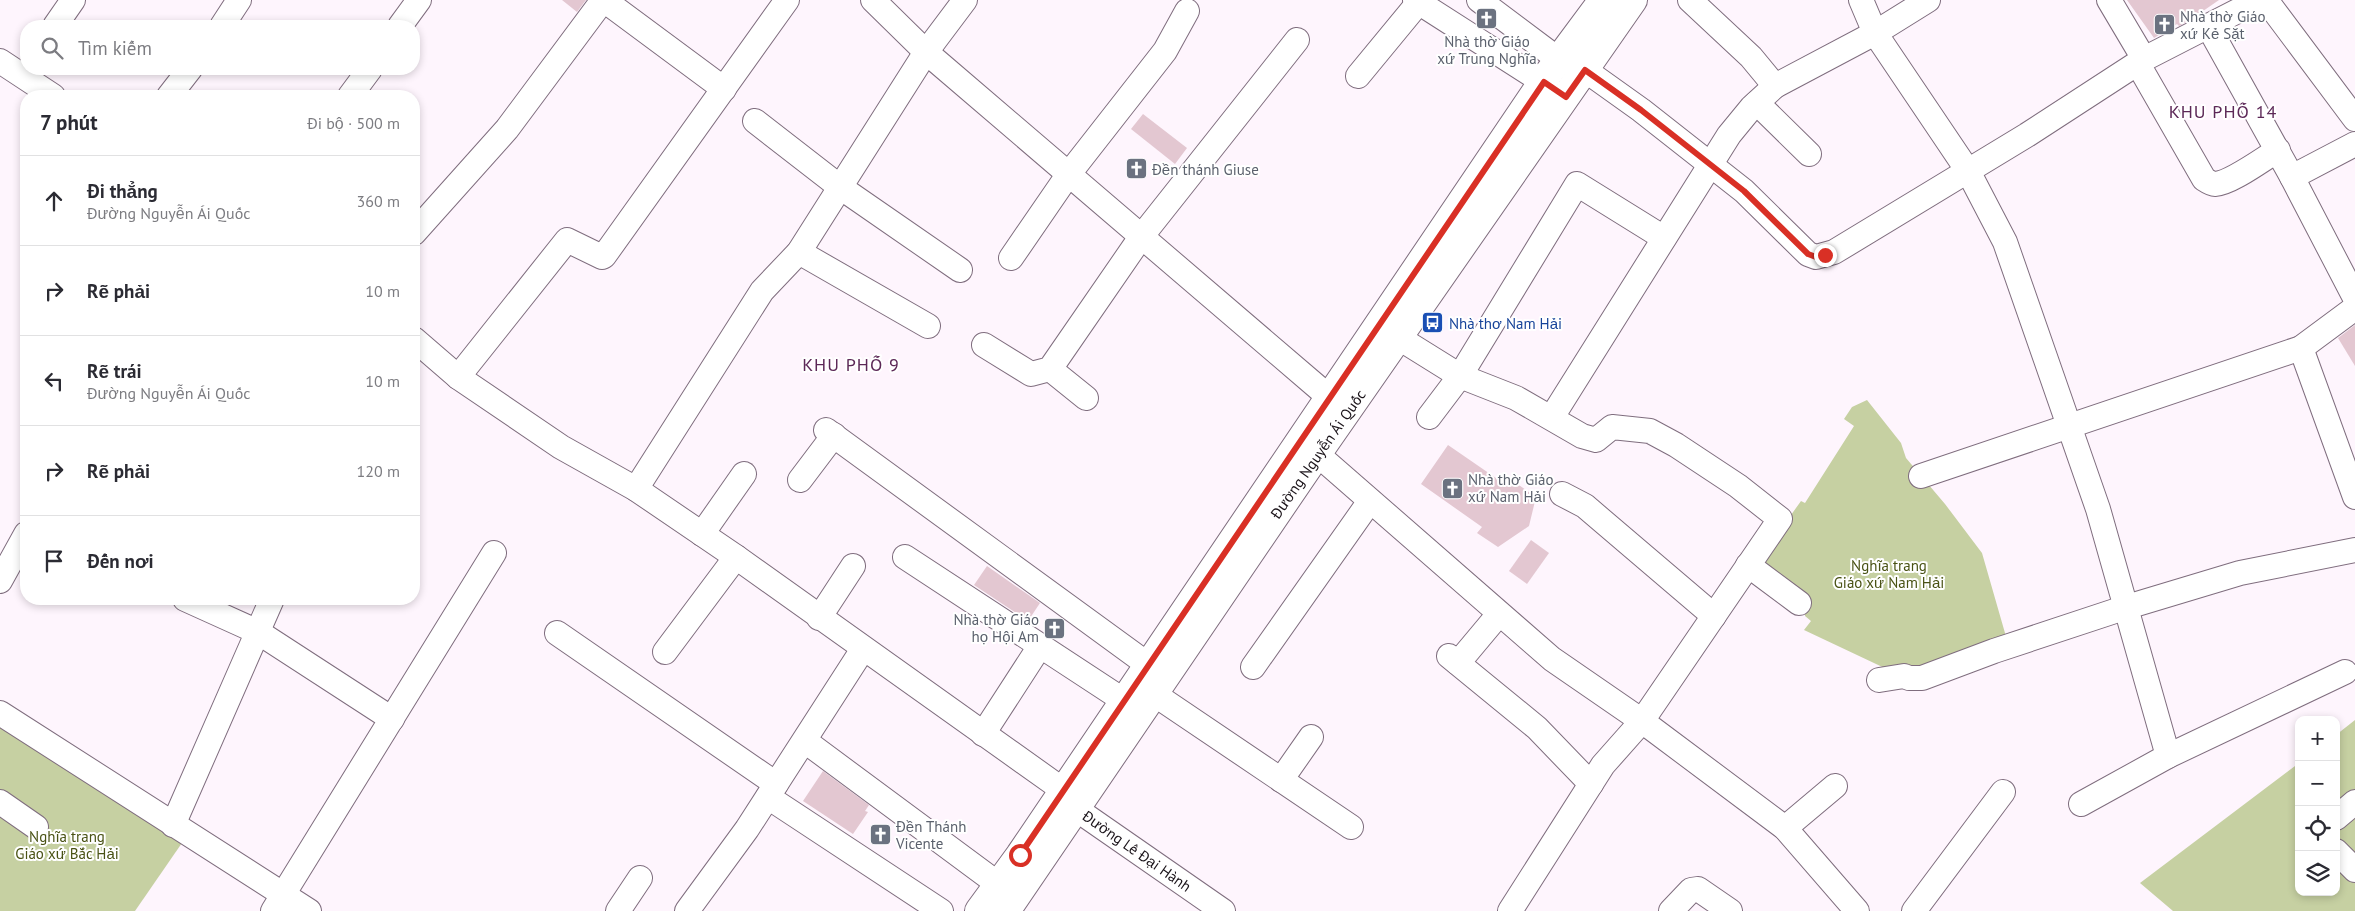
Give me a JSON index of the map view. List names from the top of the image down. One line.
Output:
{"streets":{"main road":["Đường Nguyễn Ái Quốc"],"street":["Đường Lê Đại Hành"]},"crossings":[["Đường Nguyễn Ái Quốc","Đường Lê Đại Hành"]],"districts":["KHU PHỐ 14","KHU PHỐ 9"],"parks":["Nghĩa trang Giáo xứ Nam Hải","Nghĩa trang Giáo xứ Bắc Hải"],"places":{"church":["Nhà thờ Giáo xứ Trung Nghĩa","Nhà thờ Giáo xứ Kẻ Sặt","Đền thánh Giuse","Nhà thờ Giáo xứ Nam Hải","Nhà thờ Giáo họ Hội Am","Đền Thánh Vicente"],"bus stop":["Nhà thơ Nam Hải"]},"page":{"search":"Tìm kiếm","heading":["7 phút","Đi bộ · 500 m"],"list":[["Đi thẳng","Đường Nguyễn Ái Quốc","360 m"],["Rẽ phải","10 m"],["Rẽ trái","Đường Nguyễn Ái Quốc","10 m"],["Rẽ phải","120 m"],"Đến nơi"],"map_buttons":["+","−"]}}
